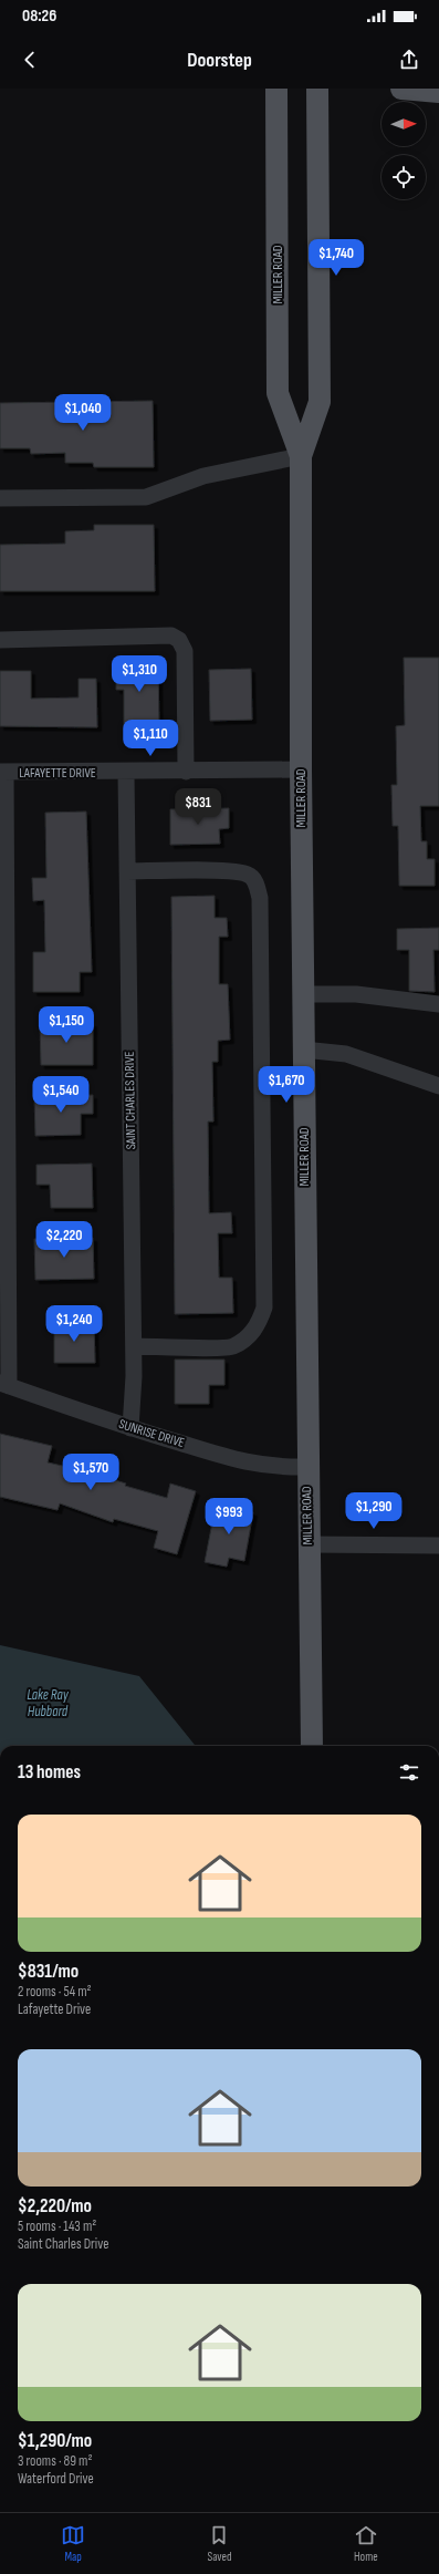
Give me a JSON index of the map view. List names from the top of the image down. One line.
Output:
{"streets":{"main road":["MILLER ROAD"],"street":["LAFAYETTE DRIVE","SAINT CHARLES DRIVE","SUNRISE DRIVE"]},"crossings":[["MILLER ROAD","LAFAYETTE DRIVE"],["MILLER ROAD","SUNRISE DRIVE"],["LAFAYETTE DRIVE","SAINT CHARLES DRIVE"],["SAINT CHARLES DRIVE","SUNRISE DRIVE"]],"water":["Lake Ray Hubbard"],"north":"right","page":{"status":"08:26","header":"Doorstep","price":["$1,740","$1,040","$1,310","$1,110","$831","$1,150","$1,670","$1,540","$2,220","$1,240","$1,570","$1,290","$993"],"heading":"13 homes","list":[{"name":"$831/mo","note":"2 rooms · 54 m² · Lafayette Drive"},{"name":"$2,220/mo","note":"5 rooms · 143 m² · Saint Charles Drive"},{"name":"$1,290/mo","note":"3 rooms · 89 m² · Waterford Drive"}],"tabs":["Map","Saved","Home"]}}
